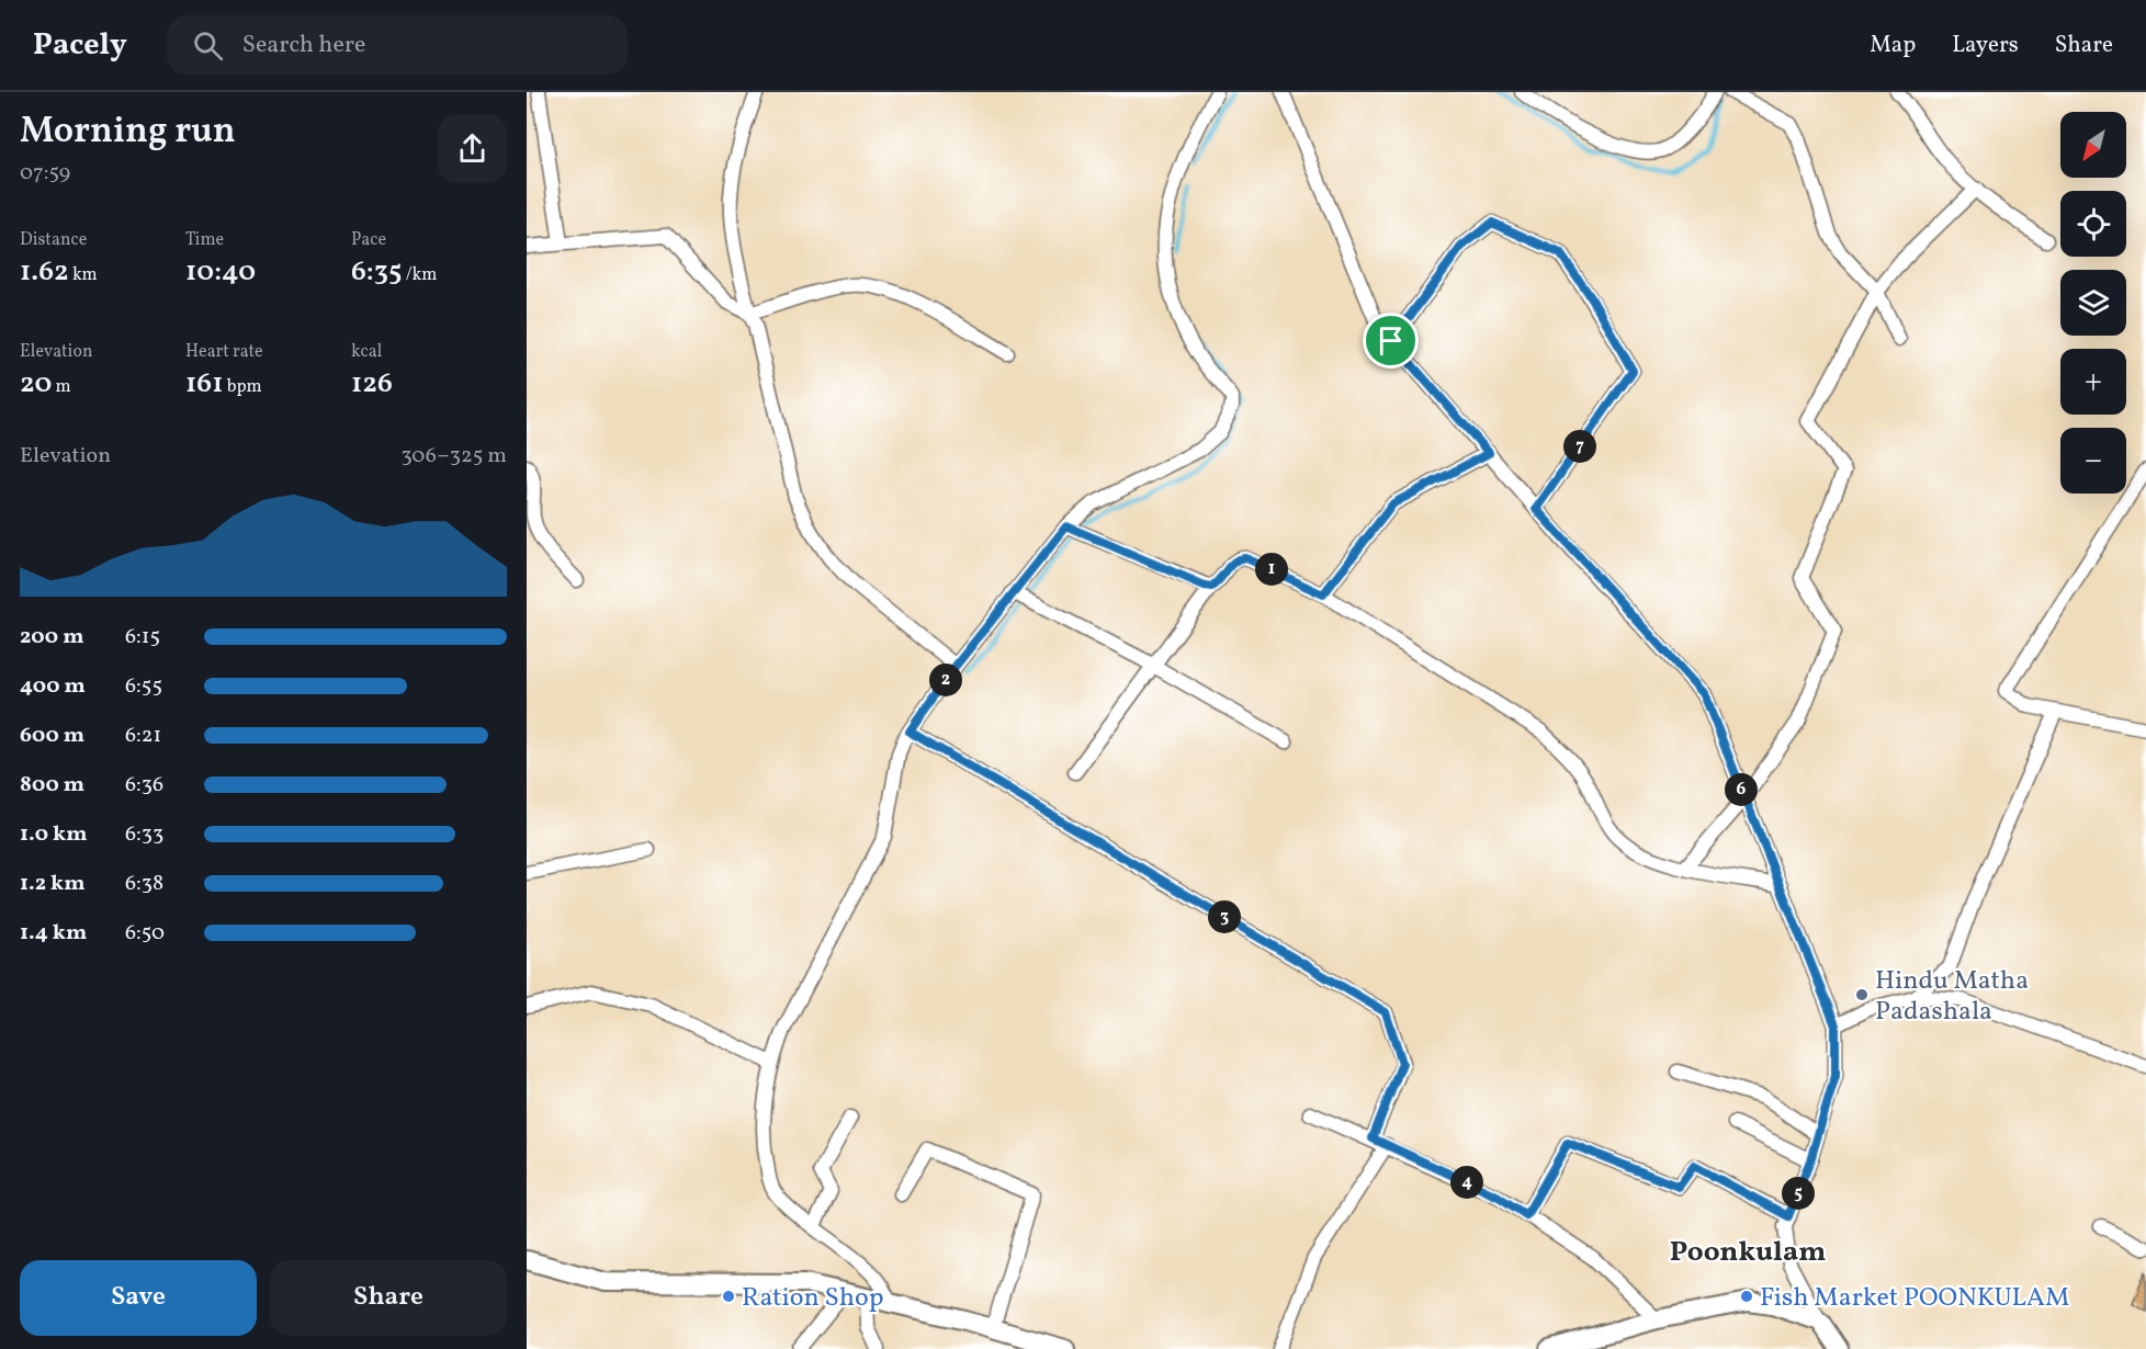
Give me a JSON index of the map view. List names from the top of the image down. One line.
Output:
{"districts":["Poonkulam"],"places":["Hindu Matha Padashala","Ration Shop","Fish Market POONKULAM"],"north":"bottom left","page":{"header":"Pacely","search":"Search here","nav":["Map","Layers","Share"],"heading":["Morning run","07:59"],"map_buttons":["+","−"],"stats":[["Distance","1.62 km"],["Time","10:40"],["Pace","6:35 /km"],["Elevation","20 m"],["Heart rate","161 bpm"],["kcal","126"]],"chart":["Elevation","306–325 m"],"pins":["7","1","2","6","3","4","5"],"list":[{"name":"200 m","note":"6:15"},{"name":"400 m","note":"6:55"},{"name":"600 m","note":"6:21"},{"name":"800 m","note":"6:36"},{"name":"1.0 km","note":"6:33"},{"name":"1.2 km","note":"6:38"},{"name":"1.4 km","note":"6:50"}],"buttons":["Save","Share"]}}
